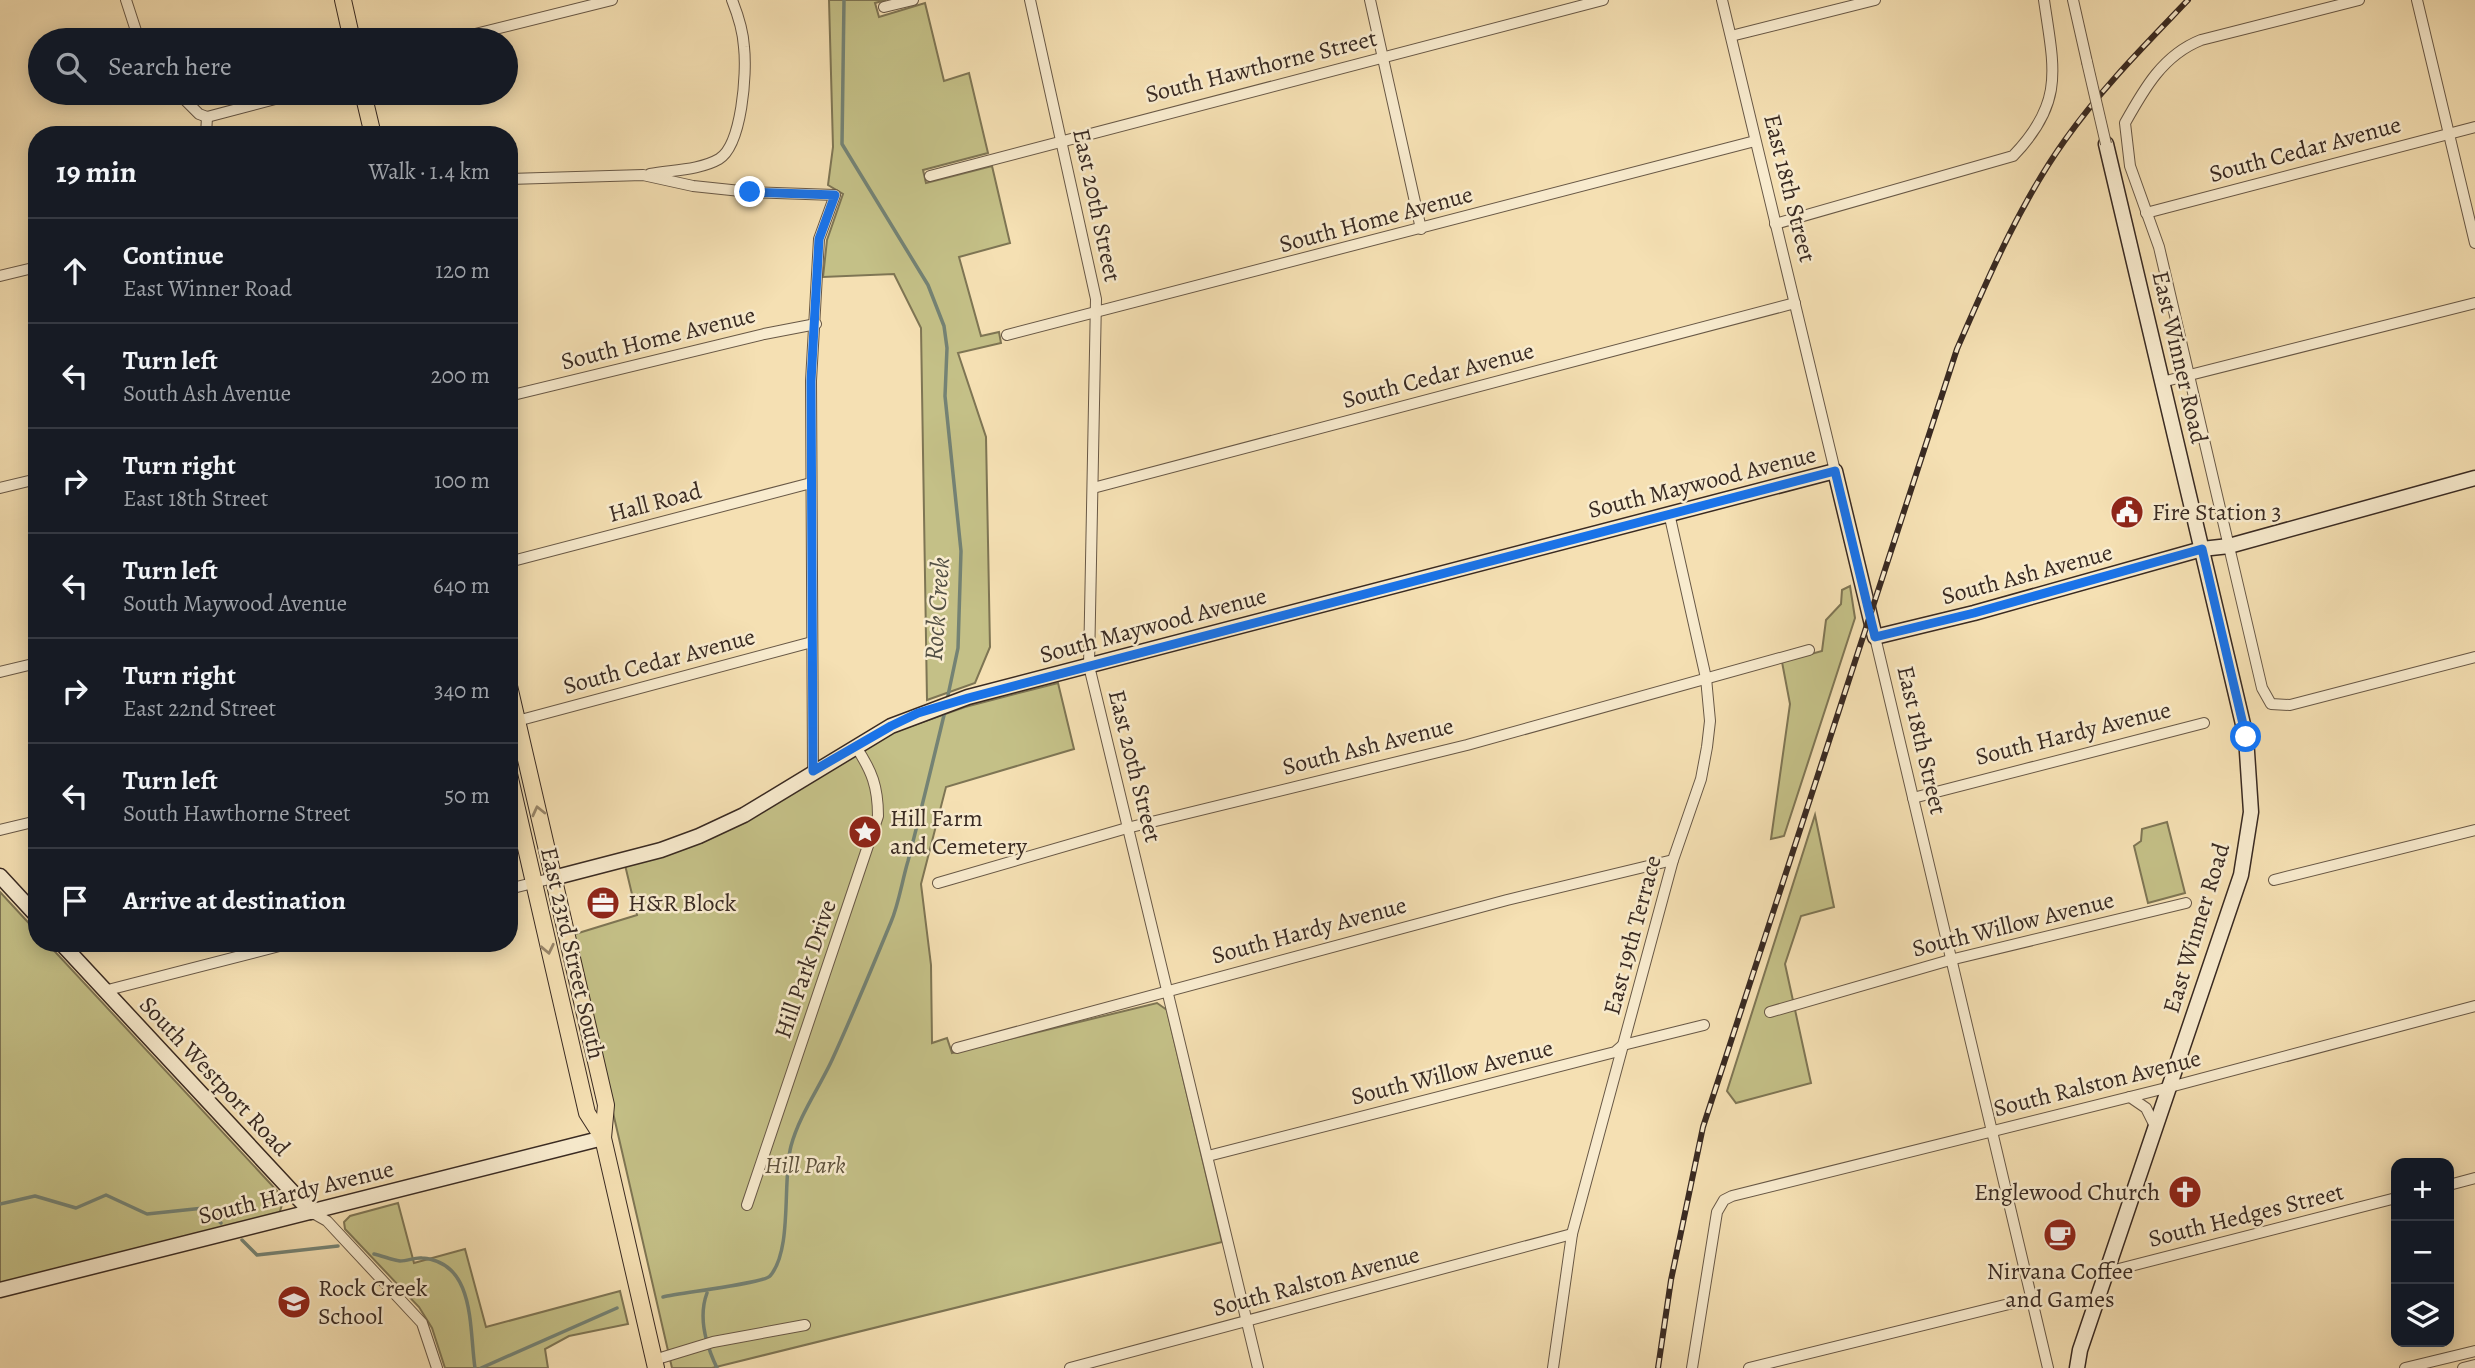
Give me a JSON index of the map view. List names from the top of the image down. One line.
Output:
{"streets":{"main road":["East 23rd Street South"],"street":["South Hawthorne Street","South Cedar Avenue","East 18th Street","East 20th Street","South Home Avenue","East Winner Road","South Maywood Avenue","Hall Road","South Ash Avenue","South Hardy Avenue","South Willow Avenue","East 19th Terrace","Hill Park Drive","South Westport Road","South Ralston Avenue","South Hedges Street"]},"crossings":[["South Hawthorne Street","East 20th Street"],["South Cedar Avenue","East 18th Street"],["South Cedar Avenue","East 20th Street"],["East 18th Street","South Home Avenue"],["East 18th Street","South Maywood Avenue"],["East 18th Street","South Ash Avenue"],["East 18th Street","South Hardy Avenue"],["East 18th Street","South Willow Avenue"],["East 18th Street","South Ralston Avenue"],["East 20th Street","South Home Avenue"],["East 20th Street","South Maywood Avenue"],["East 20th Street","South Ash Avenue"],["East 20th Street","South Hardy Avenue"],["East 20th Street","South Willow Avenue"],["East 20th Street","South Ralston Avenue"],["East Winner Road","South Ash Avenue"],["East Winner Road","South Ralston Avenue"],["East Winner Road","South Hedges Street"],["South Maywood Avenue","East 19th Terrace"],["South Maywood Avenue","East 23rd Street South"],["South Maywood Avenue","Hill Park Drive"],["South Ash Avenue","East 19th Terrace"],["South Hardy Avenue","East 19th Terrace"],["South Hardy Avenue","East 23rd Street South"],["South Hardy Avenue","South Westport Road"],["South Willow Avenue","East 19th Terrace"],["East 19th Terrace","South Ralston Avenue"]],"water":["Rock Creek"],"parks":["Hill Park"],"places":{"public building":["Fire Station 3"],"place":["Hill Farm and Cemetery"],"office":["H&R Block"],"church":["Englewood Church"],"cafe":["Nirvana Coffee and Games"],"school or university":["Rock Creek School"]},"page":{"search":"Search here","heading":["19 min","Walk · 1.4 km"],"list":[["Continue","East Winner Road","120 m"],["Turn left","South Ash Avenue","200 m"],["Turn right","East 18th Street","100 m"],["Turn left","South Maywood Avenue","640 m"],["Turn right","East 22nd Street","340 m"],["Turn left","South Hawthorne Street","50 m"],"Arrive at destination"],"map_buttons":["+","−"]}}
